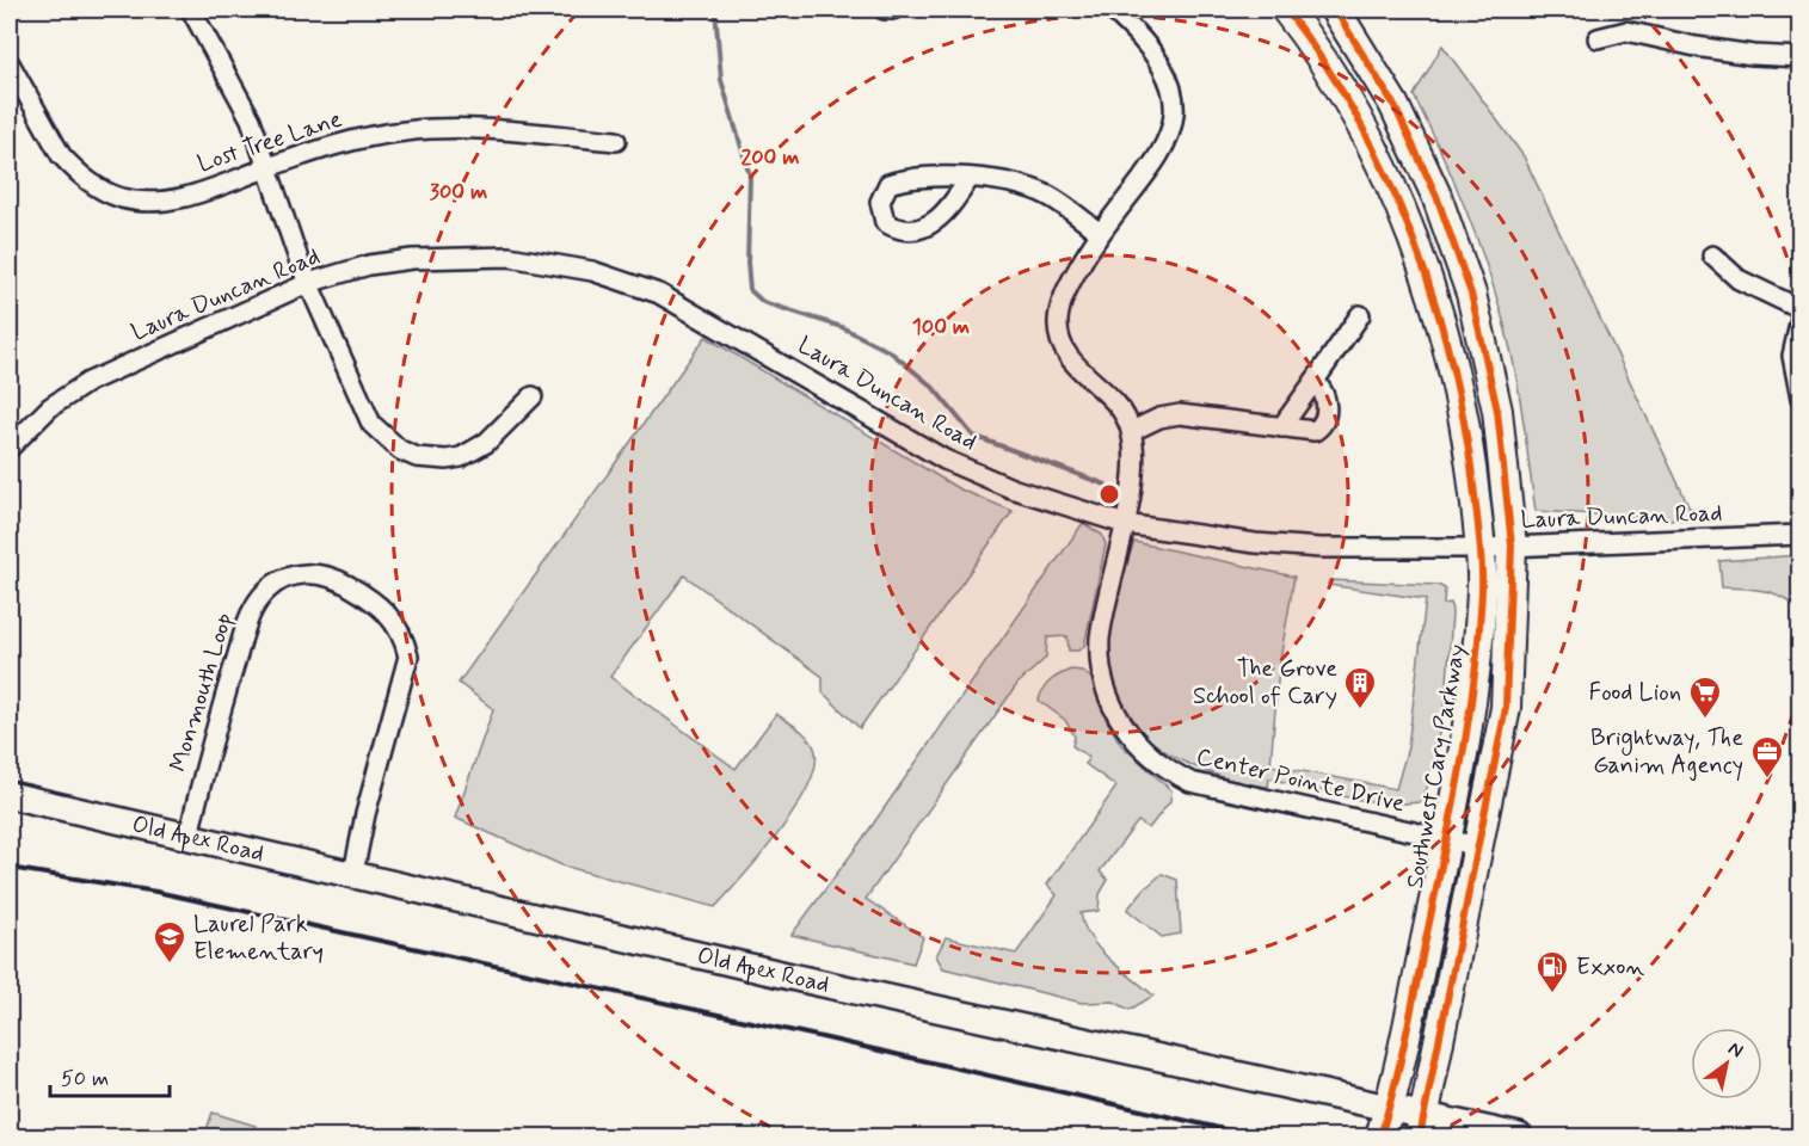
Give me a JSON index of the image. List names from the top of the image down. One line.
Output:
{"streets":{"main road":["Southwest Cary Parkway","Old Apex Road"],"street":["Lost Tree Lane","Laura Duncan Road","Monmouth Loop","Center Pointe Drive"]},"crossings":[["Laura Duncan Road","Southwest Cary Parkway"],["Laura Duncan Road","Center Pointe Drive"],["Monmouth Loop","Old Apex Road"],["Southwest Cary Parkway","Center Pointe Drive"],["Southwest Cary Parkway","Old Apex Road"]],"places":{"building":["The Grove School of Cary"],"supermarket":["Food Lion"],"office":["Brightway, The Ganim Agency"],"school or university":["Laurel Park Elementary"],"fuel station":["Exxon"]},"scale_bar":"50 m","north":"top right","rings":["200 m","300 m","100 m"]}
